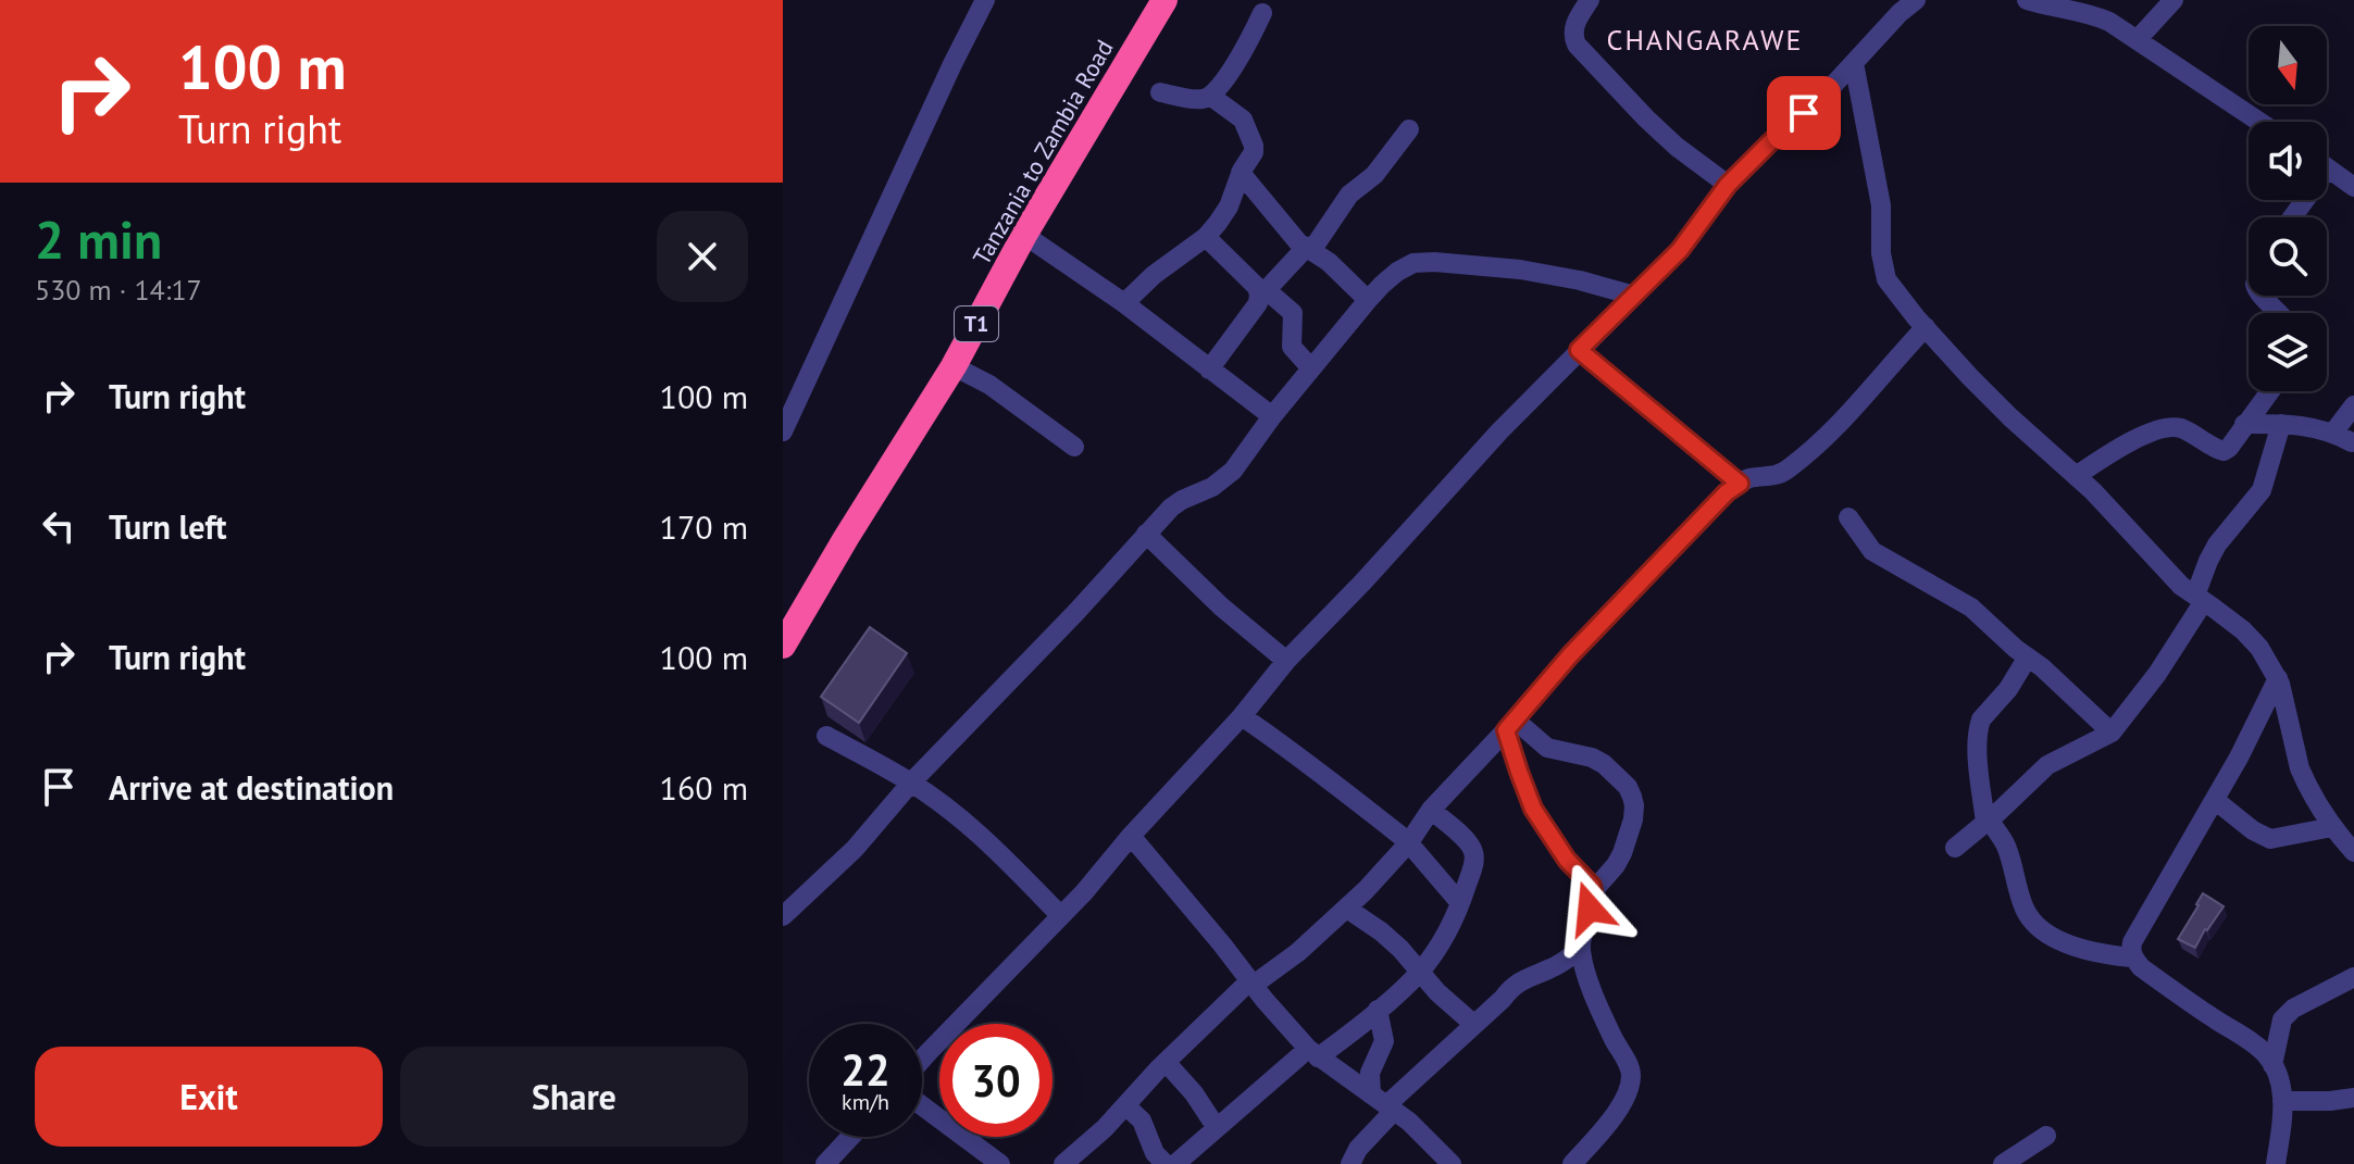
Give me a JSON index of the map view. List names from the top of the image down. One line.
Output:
{"streets":{"highway":["Tanzania to Zambia Road","T1"]},"districts":["CHANGARAWE"],"north":"bottom","page":{"turn":["100 m","Turn right"],"heading":["2 min","530 m · 14:17"],"list":[{"name":"Turn right","value":"100 m"},{"name":"Turn left","value":"170 m"},{"name":"Turn right","value":"100 m"},{"name":"Arrive at destination","value":"160 m"}],"speed":"22 km/h","limit":"30","buttons":["Exit","Share"]}}
